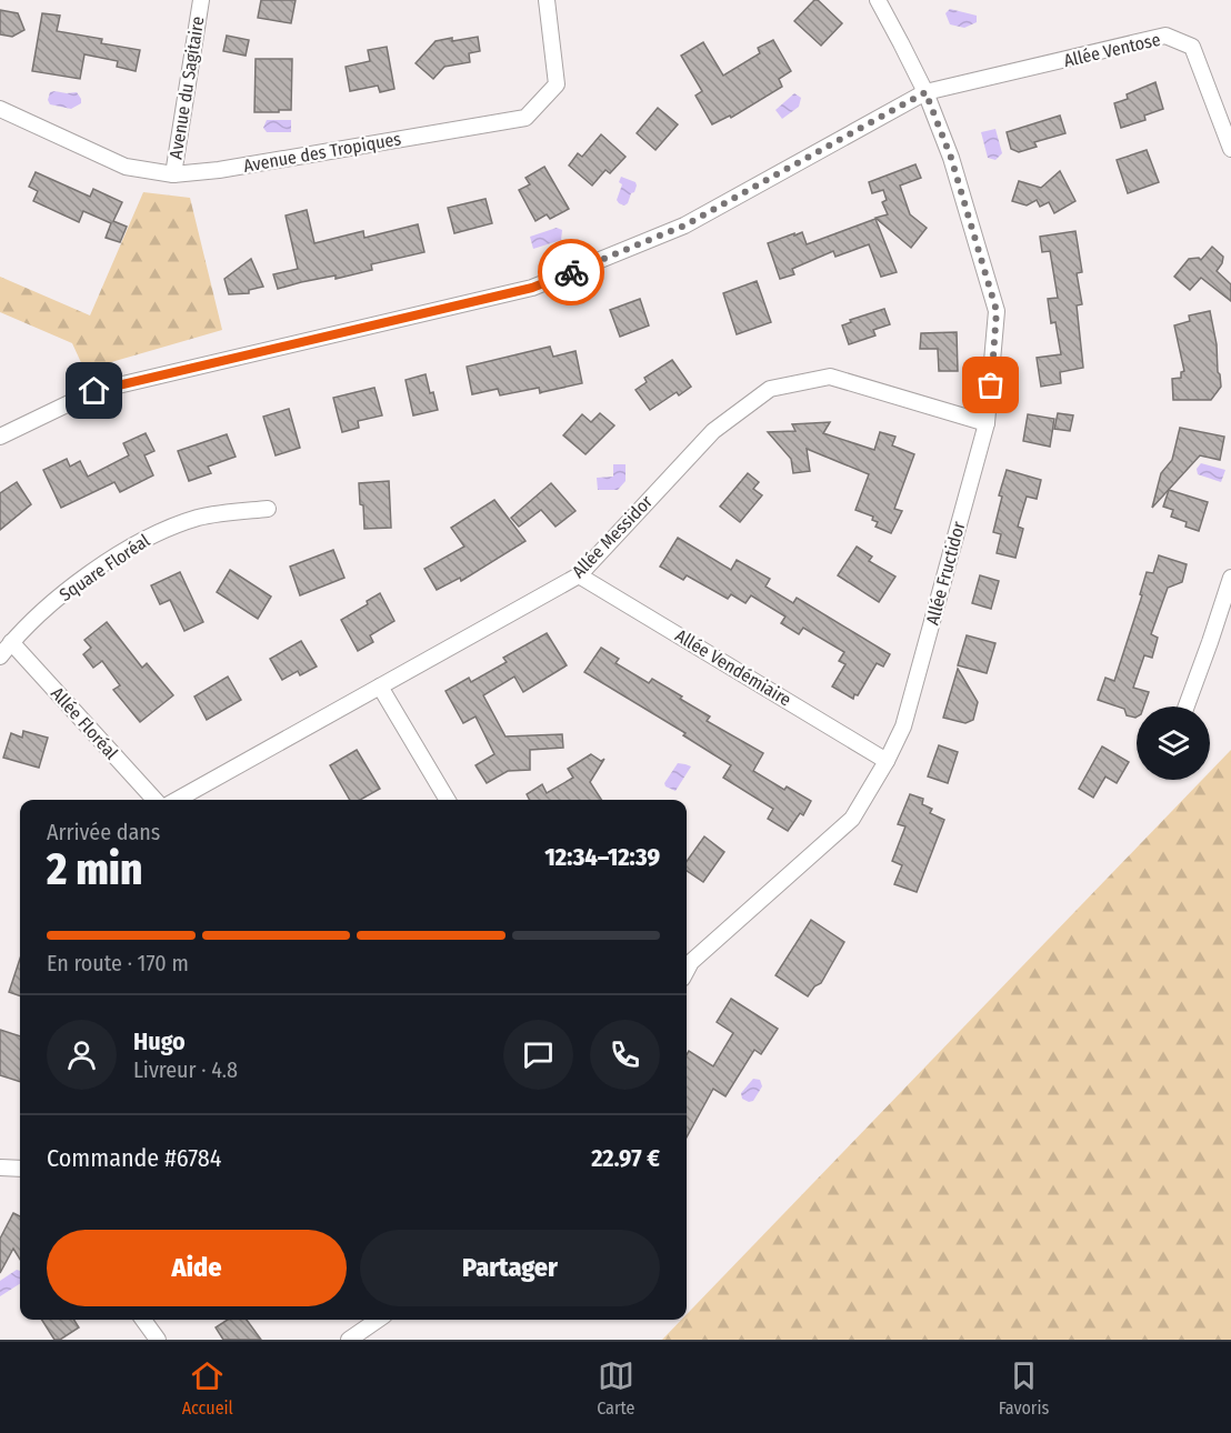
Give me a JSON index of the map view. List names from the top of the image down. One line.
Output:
{"streets":{"street":["Allée Ventose","Avenue du Sagitaire","Avenue des Tropiques","Allée Messidor","Square Floréal","Allée Fructidor","Allée Vendémiaire","Allée Floréal"]},"crossings":[["Allée Ventose","Allée Fructidor"],["Avenue du Sagitaire","Avenue des Tropiques"],["Allée Messidor","Allée Fructidor"],["Allée Messidor","Allée Vendémiaire"],["Square Floréal","Allée Floréal"],["Allée Fructidor","Allée Vendémiaire"]],"page":{"heading":["2 min","Arrivée dans","12:34–12:39"],"panel":["Hugo","Livreur · 4.8","Commande #6784","22.97 €"],"bar":"En route · 170 m","buttons":["Aide","Partager"],"tabs":["Accueil","Carte","Favoris"]}}
